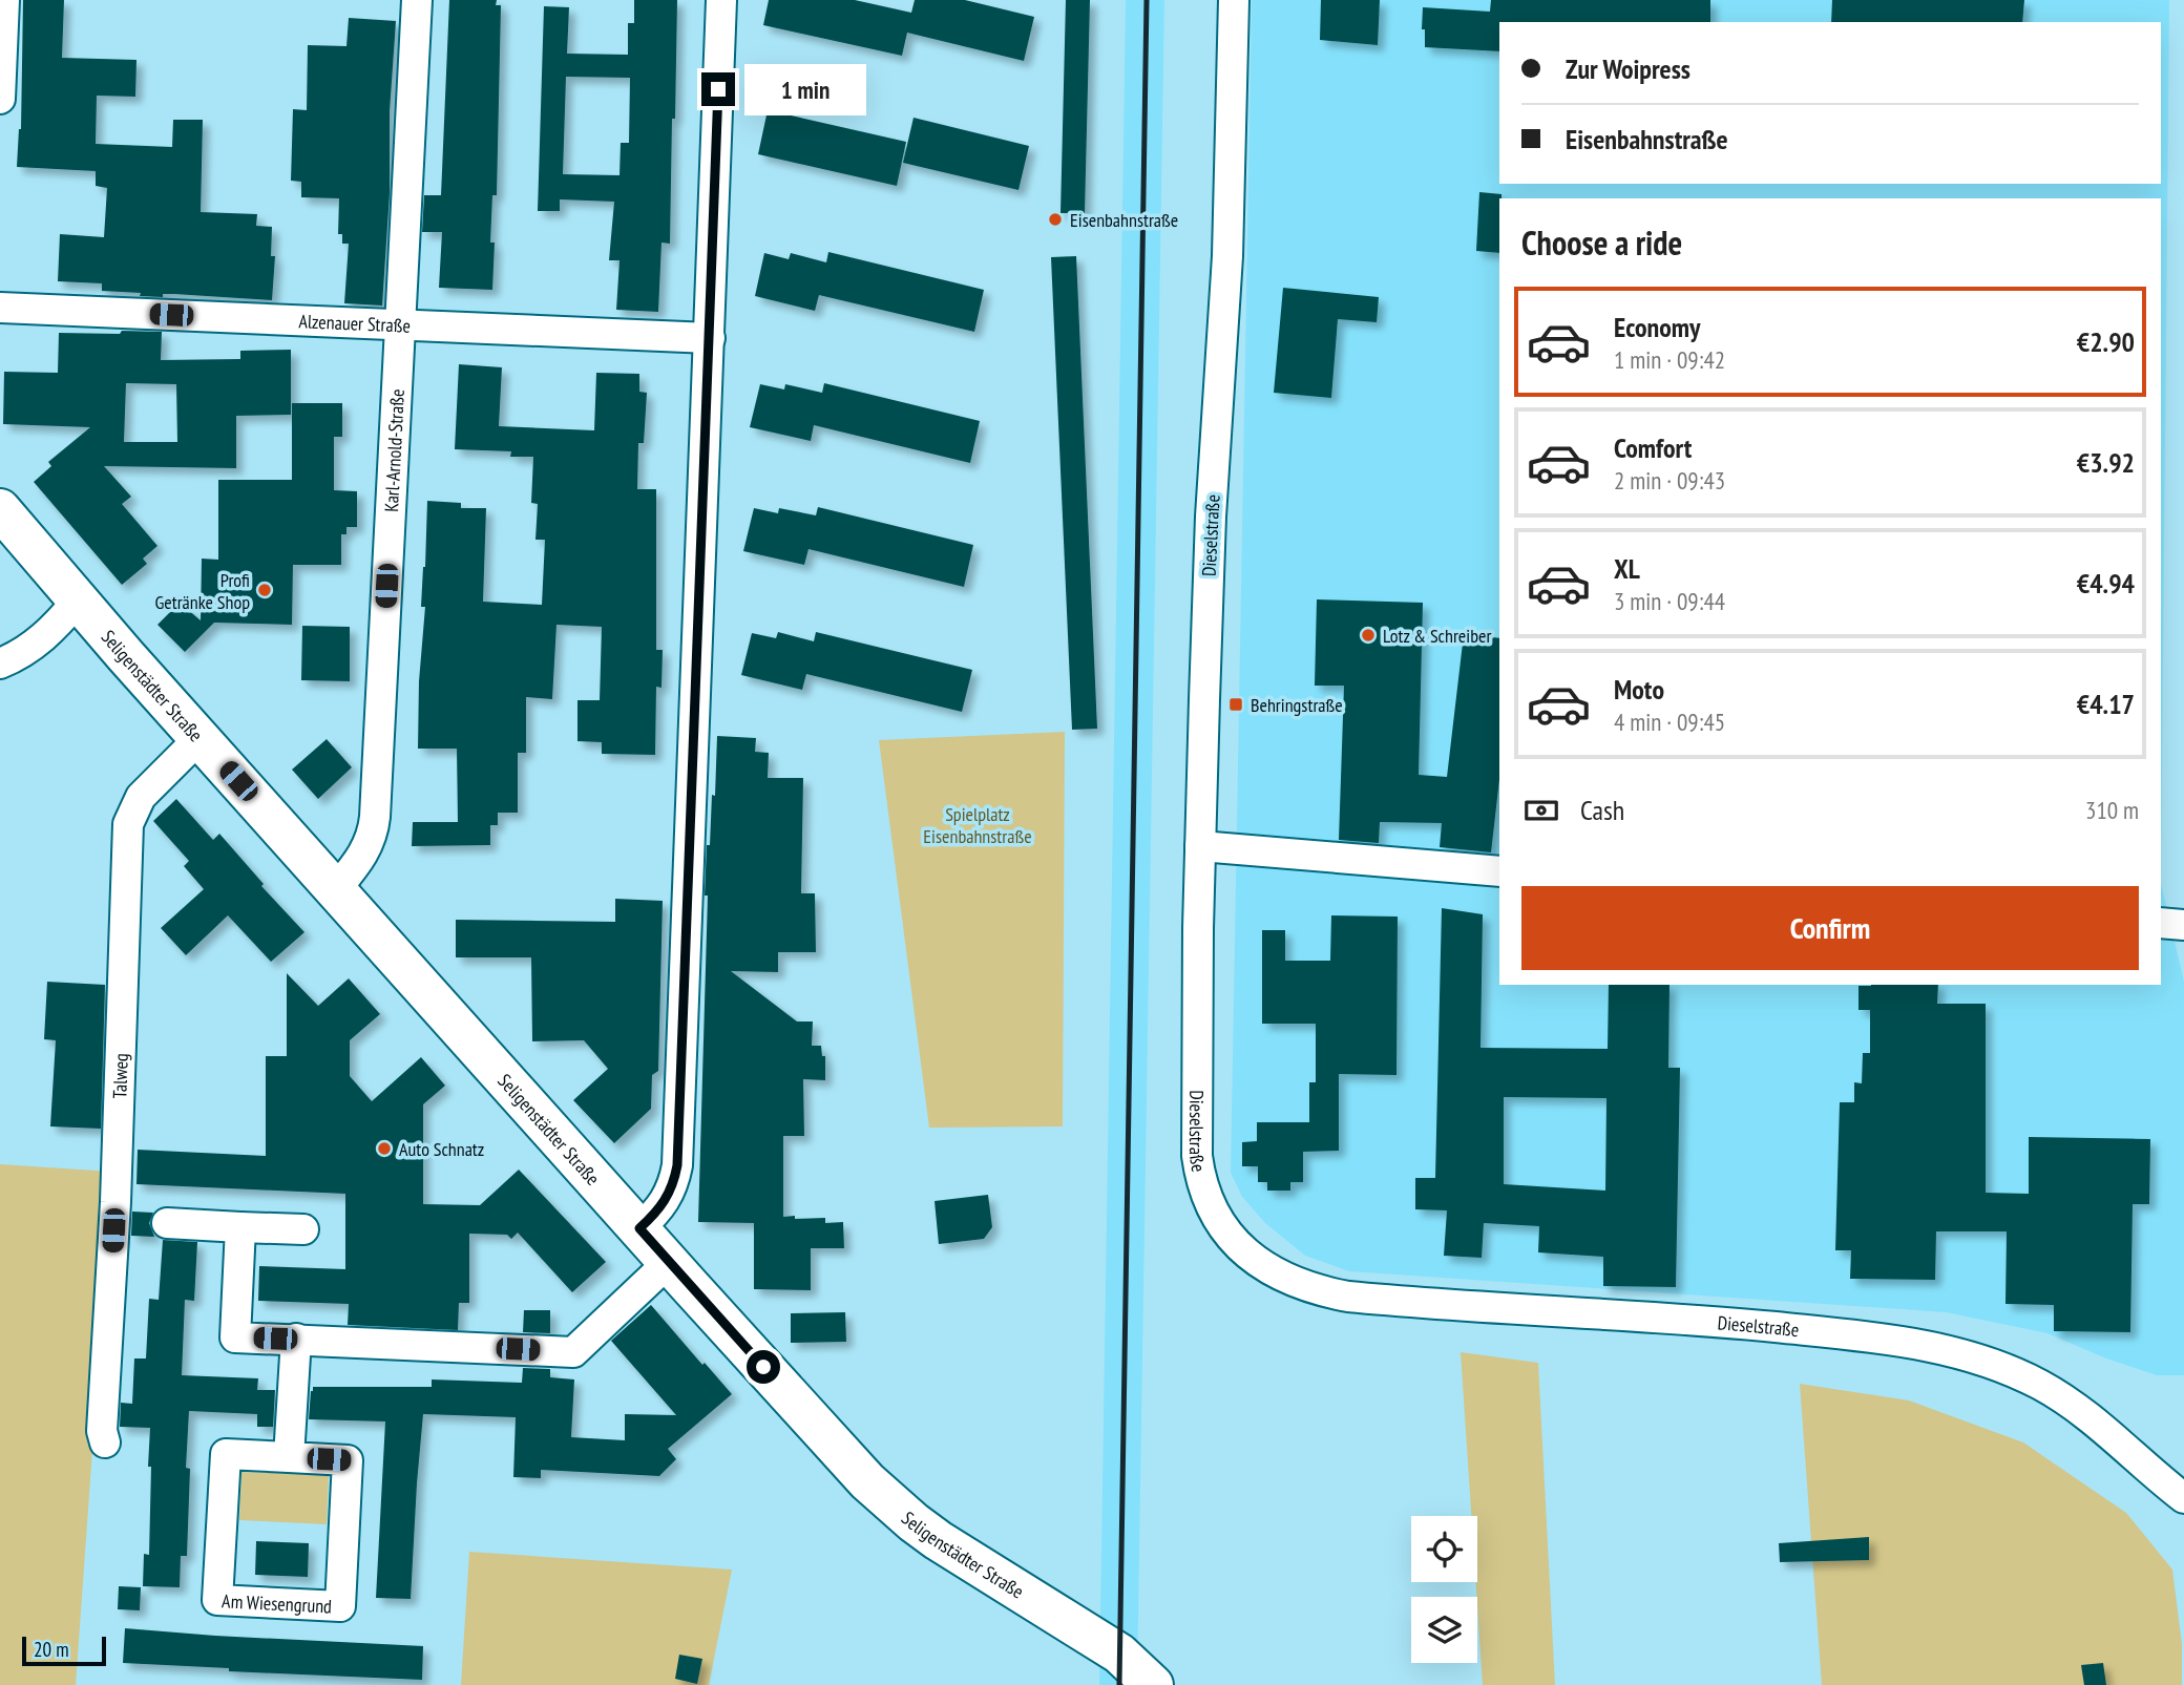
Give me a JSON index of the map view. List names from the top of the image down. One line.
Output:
{"streets":{"main road":["Seligenstädter Straße"],"street":["Alzenauer Straße","Karl-Arnold-Straße","Dieselstraße","Talweg","Am Wiesengrund"]},"crossings":[["Alzenauer Straße","Karl-Arnold-Straße"],["Karl-Arnold-Straße","Seligenstädter Straße"],["Seligenstädter Straße","Talweg"]],"parks":["Spielplatz Eisenbahnstraße"],"places":{"other":["Eisenbahnstraße","Profi Getränke Shop","Lotz & Schreiber","Auto Schnatz"],"transit":["Behringstraße"]},"scale_bar":"20 m","page":{"banner":["Zur Woipress","Eisenbahnstraße"],"bubble":"1 min","heading":"Choose a ride","list":[{"name":"Economy","note":"1 min · 09:42","value":"€2.90"},{"name":"Comfort","note":"2 min · 09:43","value":"€3.92"},{"name":"XL","note":"3 min · 09:44","value":"€4.94"},{"name":"Moto","note":"4 min · 09:45","value":"€4.17"}],"pay":["Cash","310 m"],"buttons":"Confirm","scale":"20 m"}}
